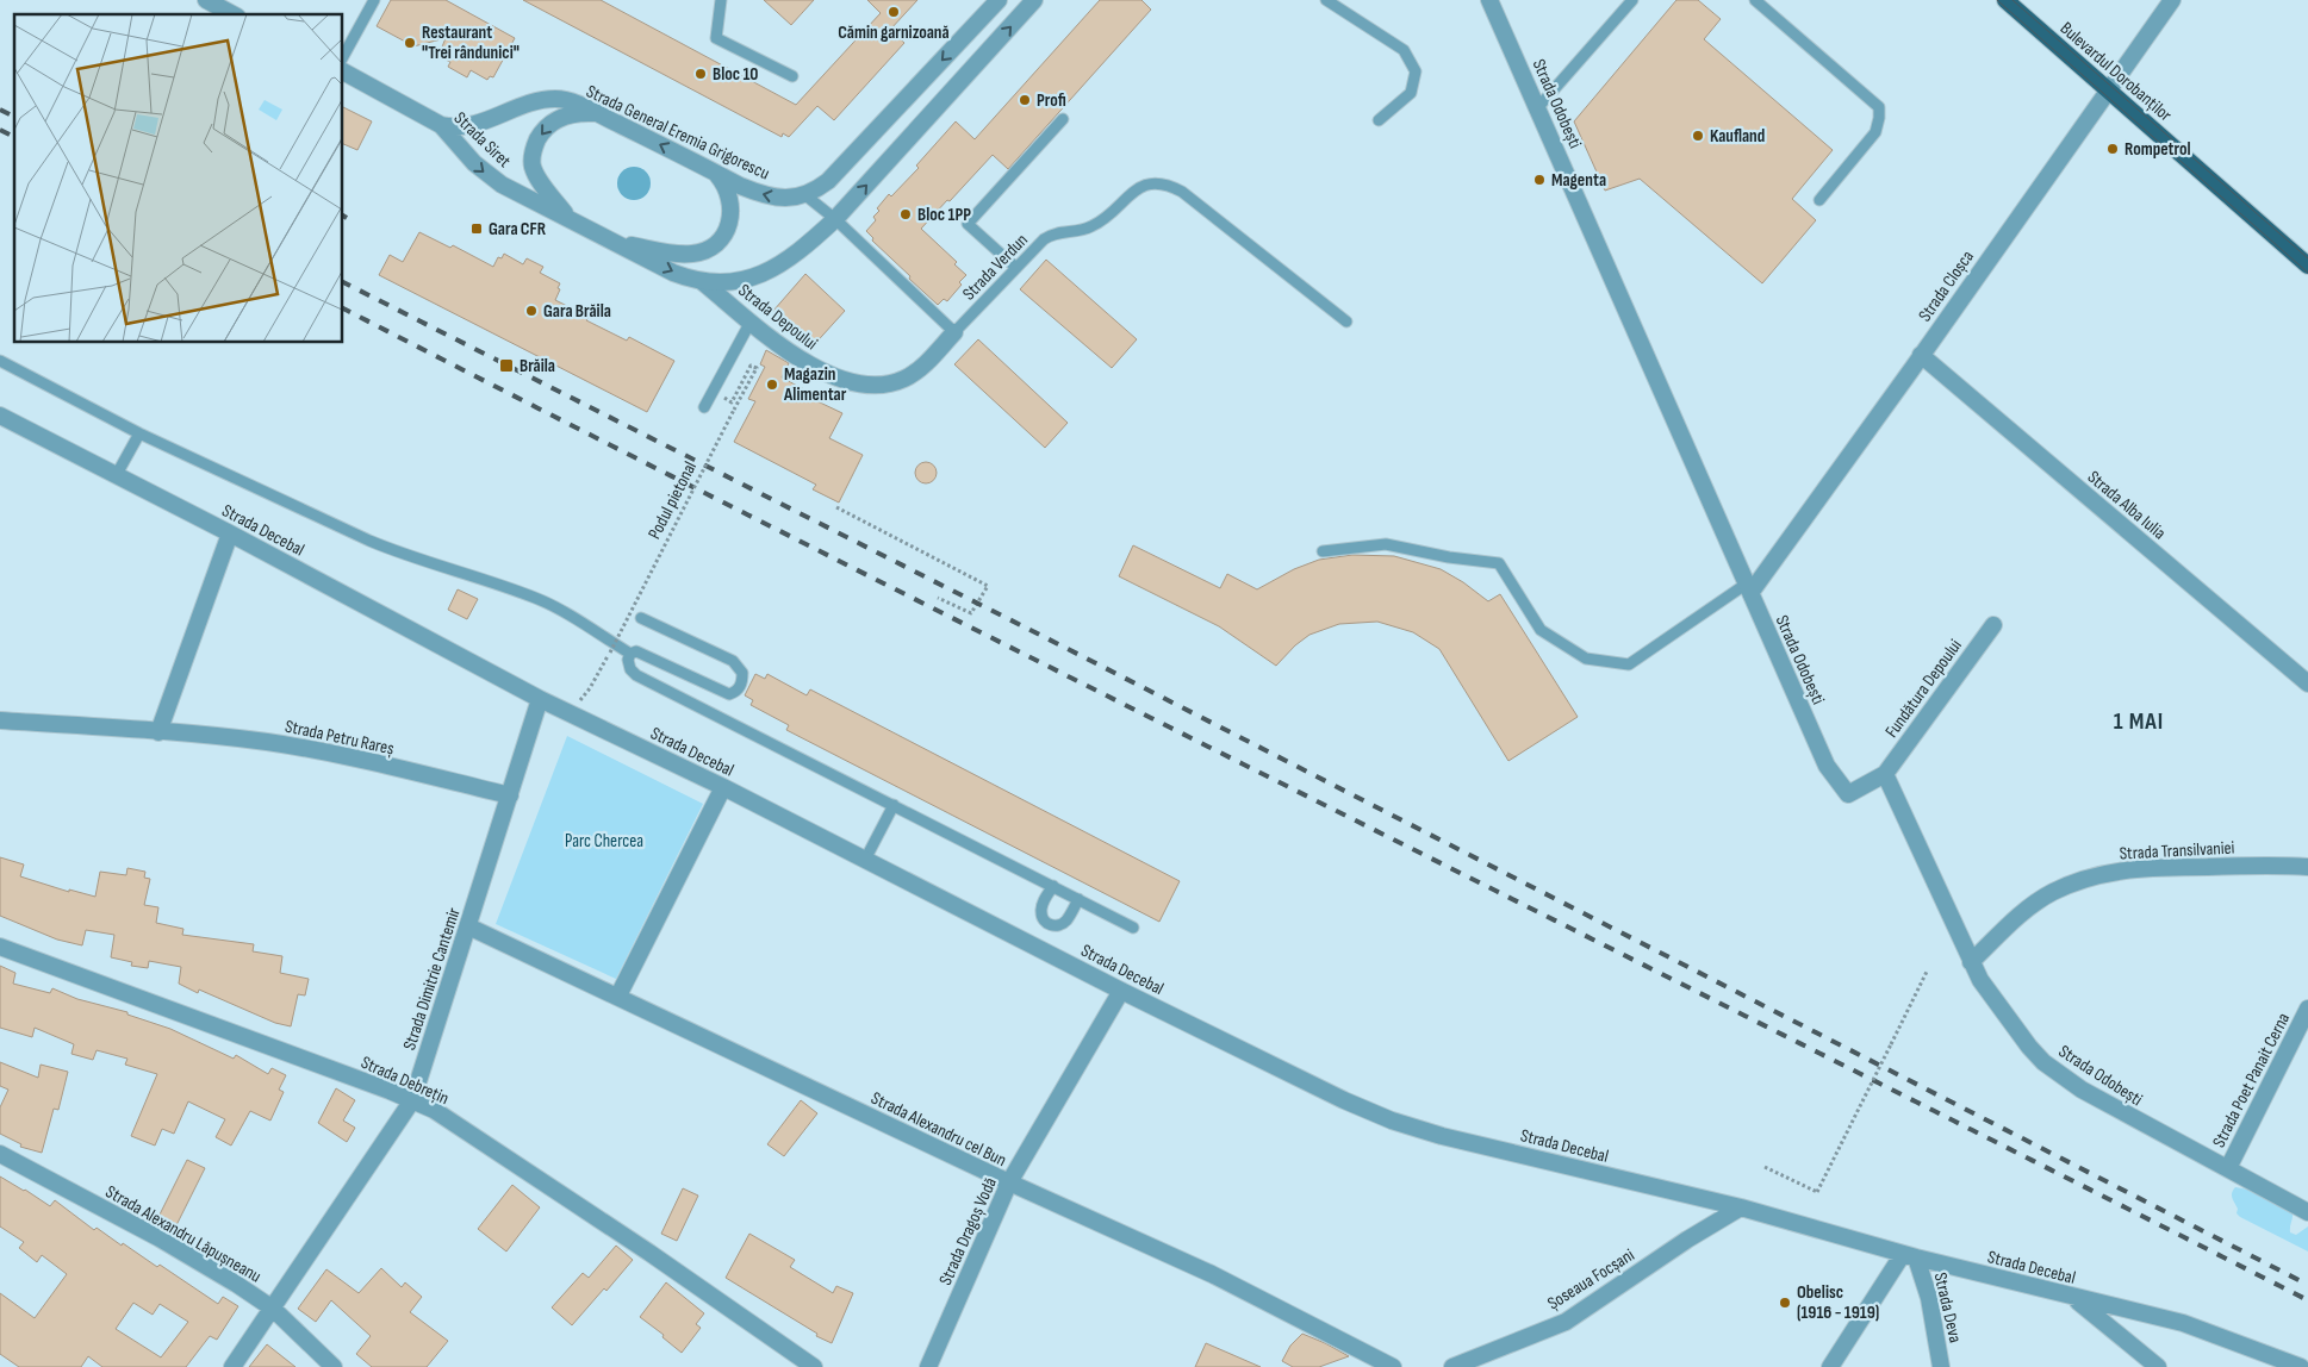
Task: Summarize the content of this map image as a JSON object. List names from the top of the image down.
{
  "streets": {
    "main road": ["Bulevardul Dorobanților"],
    "street": [
      "Strada Odobești",
      "Strada General Eremia Grigorescu",
      "Strada Siret",
      "Strada Cloșca",
      "Strada Depoului",
      "Strada Alba Iulia",
      "Strada Decebal",
      "Fundătura Depoului",
      "Strada Petru Rareș",
      "Strada Transilvaniei",
      "Strada Dimitrie Cantemir",
      "Strada Debrețin",
      "Strada Poet Panait Cerna",
      "Strada Alexandru cel Bun",
      "Strada Dragoș Vodă",
      "Strada Alexandru Lăpușneanu",
      "Șoseaua Focșani",
      "Strada Deva"
    ],
    "lane": ["Strada Verdun"],
    "path": ["Podul pietonal"]
  },
  "crossings": [
    ["Bulevardul Dorobanților", "Strada Cloșca"],
    ["Strada Odobești", "Strada Cloșca"],
    ["Strada Odobești", "Fundătura Depoului"],
    ["Strada Odobești", "Strada Transilvaniei"],
    ["Strada Odobești", "Strada Poet Panait Cerna"],
    ["Strada General Eremia Grigorescu", "Strada Siret"],
    ["Strada Siret", "Strada Depoului"],
    ["Strada Verdun", "Strada Depoului"],
    ["Strada Cloșca", "Strada Alba Iulia"],
    ["Strada Decebal", "Strada Dimitrie Cantemir"],
    ["Strada Decebal", "Strada Dragoș Vodă"],
    ["Strada Decebal", "Șoseaua Focșani"],
    ["Strada Decebal", "Strada Deva"],
    ["Strada Petru Rareș", "Strada Dimitrie Cantemir"],
    ["Strada Dimitrie Cantemir", "Strada Debrețin"],
    ["Strada Dimitrie Cantemir", "Strada Alexandru cel Bun"],
    ["Strada Dimitrie Cantemir", "Strada Alexandru Lăpușneanu"],
    ["Strada Alexandru cel Bun", "Strada Dragoș Vodă"]
  ],
  "one_way": ["Strada General Eremia Grigorescu"],
  "districts": ["1 MAI"],
  "parks": ["Parc Chercea"],
  "places": {
    "other": [
      "Cămin garnizoană",
      "Restaurant \"Trei rândunici\"",
      "Bloc 10",
      "Profi",
      "Kaufland",
      "Rompetrol",
      "Magenta",
      "Bloc 1PP",
      "Gara Brăila",
      "Magazin Alimentar",
      "Obelisc (1916 - 1919)"
    ],
    "transit": ["Gara CFR", "Brăila"]
  }
}
